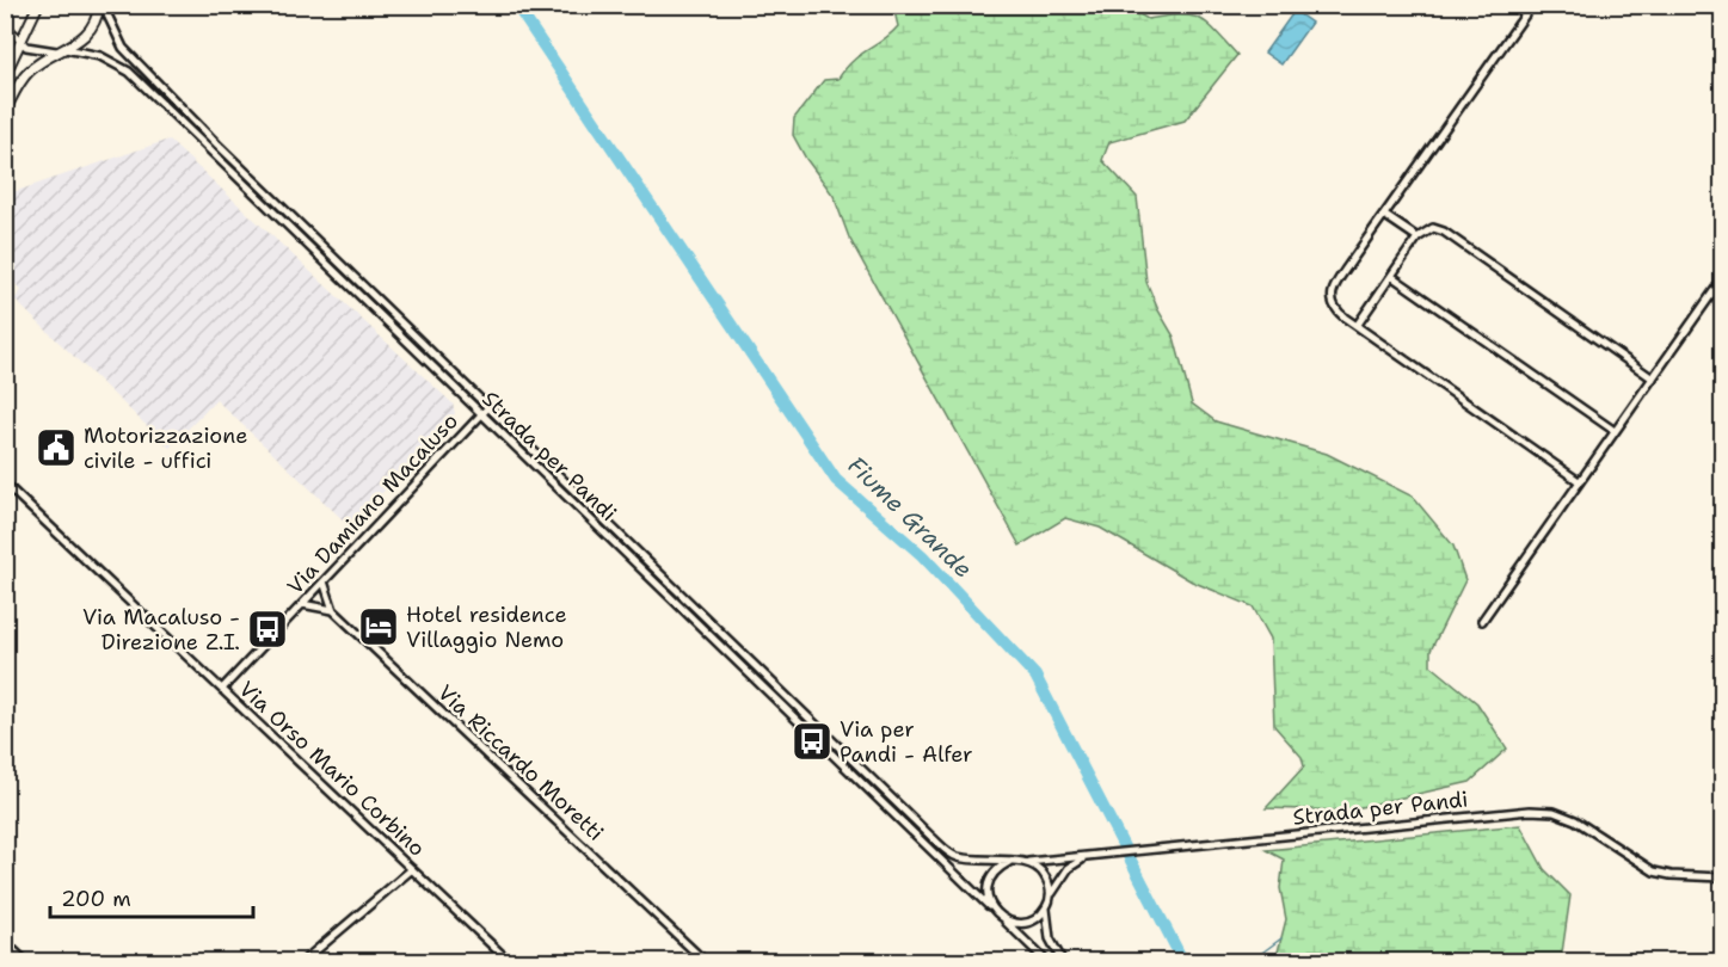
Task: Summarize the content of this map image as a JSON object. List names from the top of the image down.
{
  "streets": {
    "street": [
      "Strada per Pandi",
      "Via Damiano Macaluso",
      "Via Riccardo Moretti",
      "Via Orso Mario Corbino"
    ]
  },
  "crossings": [
    ["Strada per Pandi", "Via Damiano Macaluso"],
    ["Via Damiano Macaluso", "Via Riccardo Moretti"],
    ["Via Damiano Macaluso", "Via Orso Mario Corbino"]
  ],
  "water": ["Fiume Grande"],
  "places": {
    "public building": ["Motorizzazione civile - uffici"],
    "hotel": ["Hotel residence Villaggio Nemo"],
    "bus stop": ["Via Macaluso - Direzione Z.I.", "Via per Pandi - Alfer"]
  },
  "scale_bar": "200 m"
}
